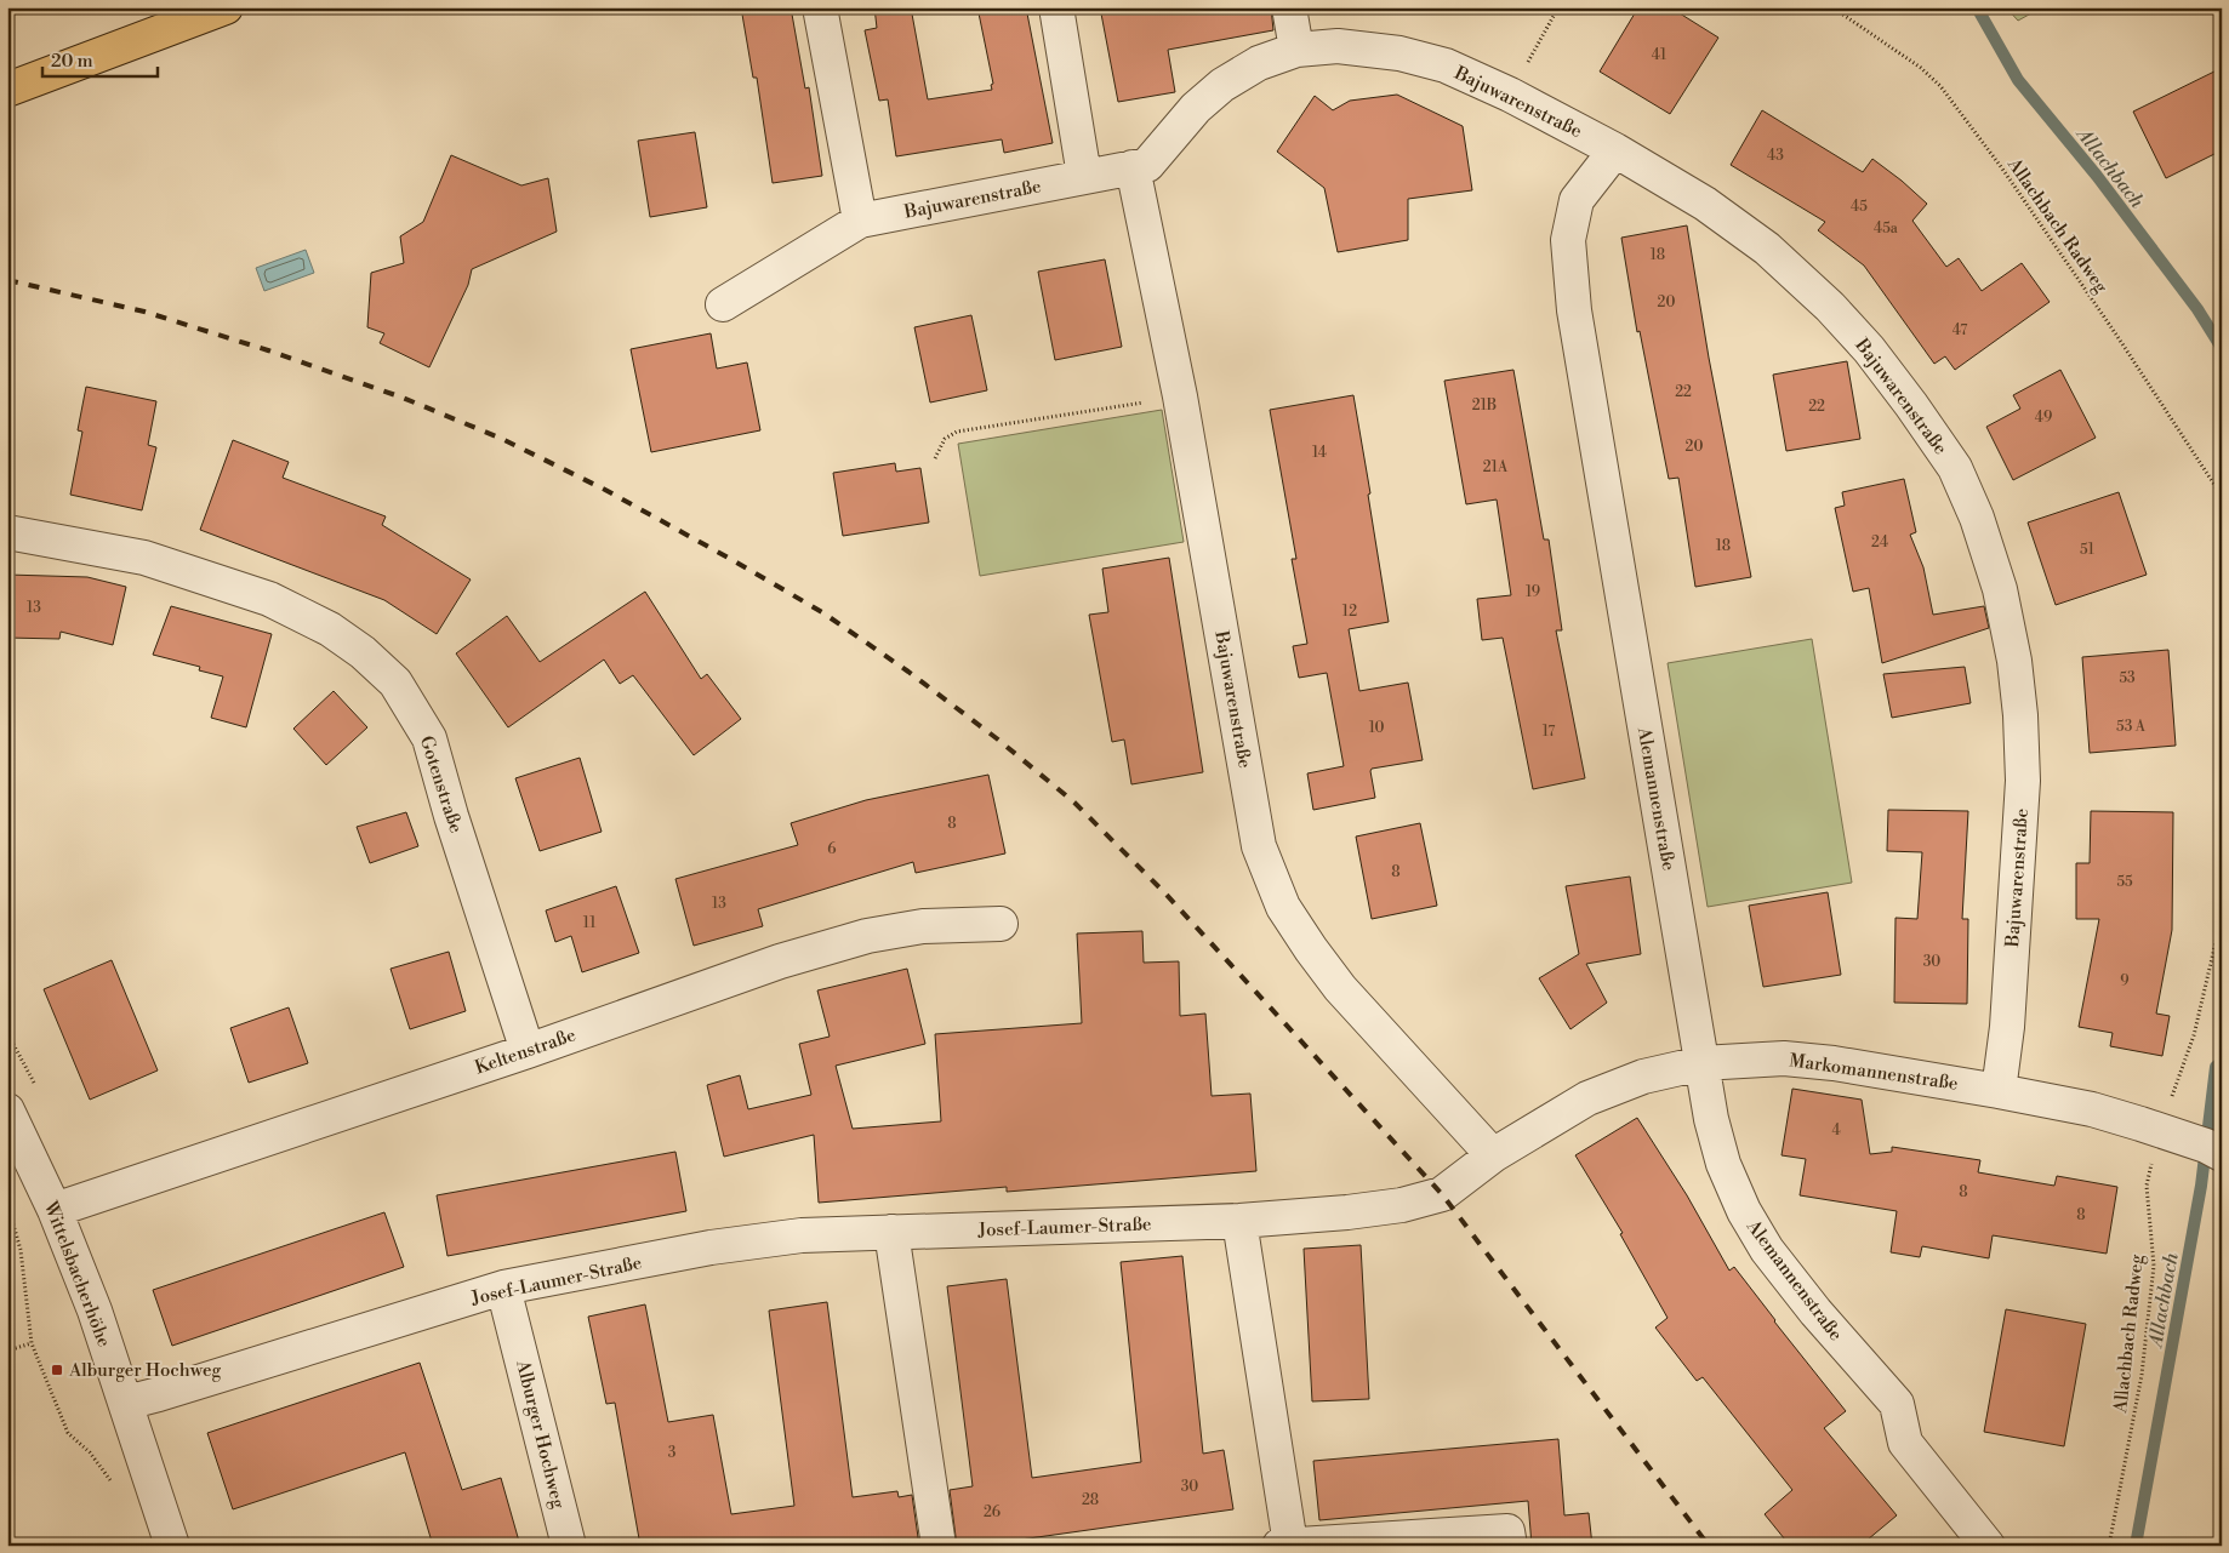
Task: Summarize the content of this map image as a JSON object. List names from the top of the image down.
{
  "streets": {
    "street": [
      "Bajuwarenstraße",
      "Gotenstraße",
      "Alemannenstraße",
      "Keltenstraße",
      "Markomannenstraße",
      "Josef-Laumer-Straße",
      "Wittelsbacherhöhe",
      "Alburger Hochweg"
    ],
    "path": ["Allachbach Radweg"]
  },
  "crossings": [
    ["Bajuwarenstraße", "Alemannenstraße"],
    ["Bajuwarenstraße", "Markomannenstraße"],
    ["Allachbach Radweg", "Markomannenstraße"],
    ["Gotenstraße", "Keltenstraße"],
    ["Alemannenstraße", "Markomannenstraße"],
    ["Keltenstraße", "Wittelsbacherhöhe"],
    ["Markomannenstraße", "Josef-Laumer-Straße"],
    ["Josef-Laumer-Straße", "Wittelsbacherhöhe"],
    ["Josef-Laumer-Straße", "Alburger Hochweg"]
  ],
  "water": ["Allachbach"],
  "places": {
    "transit": ["Alburger Hochweg"]
  },
  "house_numbers": [
    "41",
    "43",
    "45",
    "45a",
    "18",
    "20",
    "47",
    "22",
    "21B",
    "22",
    "49",
    "20",
    "14",
    "21A",
    "24",
    "18",
    "51",
    "19",
    "13",
    "12",
    "53",
    "53 A",
    "10",
    "17",
    "8",
    "6",
    "8",
    "55",
    "13",
    "11",
    "30",
    "9",
    "4",
    "8",
    "8",
    "3",
    "30",
    "28",
    "26"
  ],
  "scale_bar": "20 m"
}
